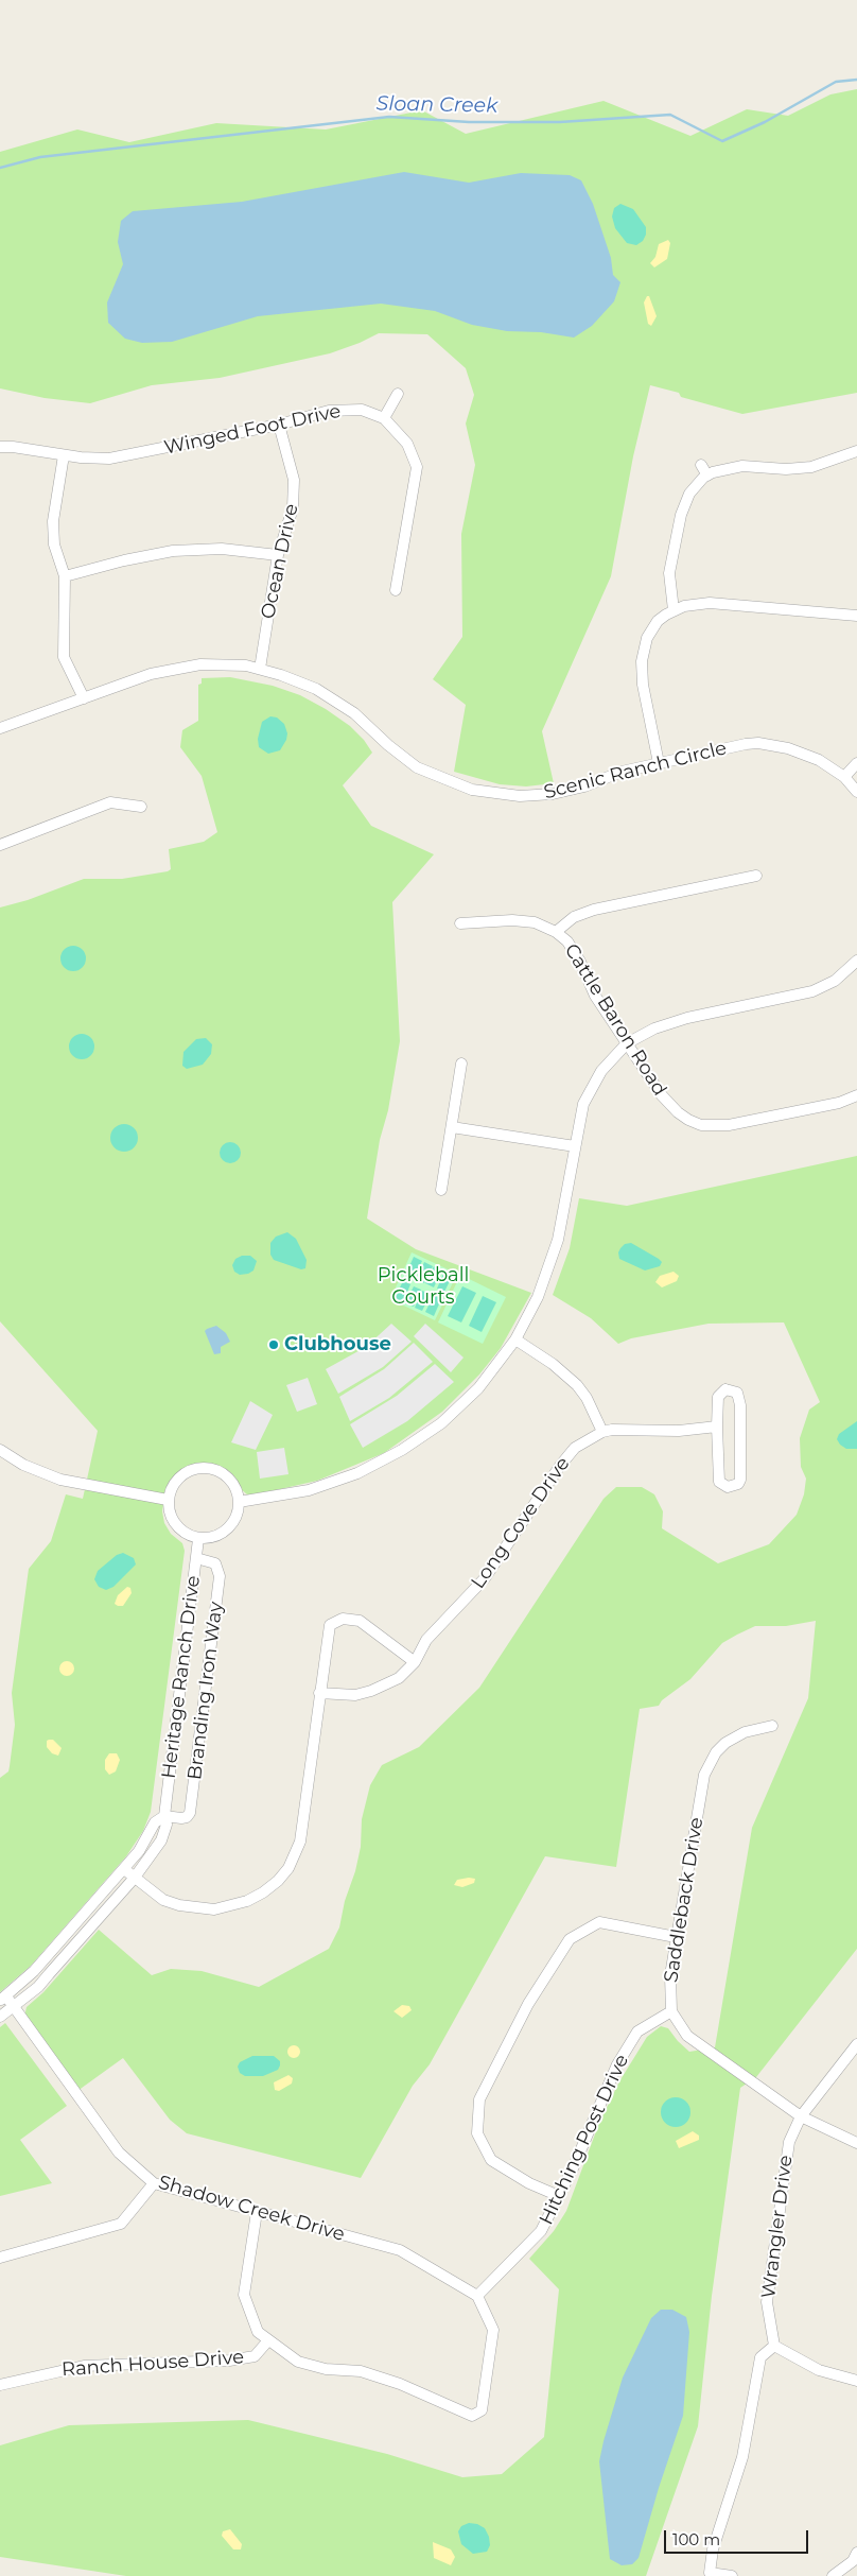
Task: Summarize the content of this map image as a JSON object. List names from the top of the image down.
{
  "streets": {
    "street": [
      "Winged Foot Drive",
      "Ocean Drive",
      "Scenic Ranch Circle",
      "Cattle Baron Road",
      "Long Cove Drive",
      "Heritage Ranch Drive",
      "Branding Iron Way",
      "Saddleback Drive",
      "Hitching Post Drive",
      "Shadow Creek Drive",
      "Wrangler Drive",
      "Ranch House Drive"
    ]
  },
  "crossings": [
    ["Winged Foot Drive", "Ocean Drive"],
    ["Ocean Drive", "Scenic Ranch Circle"],
    ["Heritage Ranch Drive", "Branding Iron Way"],
    ["Heritage Ranch Drive", "Shadow Creek Drive"],
    ["Saddleback Drive", "Hitching Post Drive"],
    ["Saddleback Drive", "Wrangler Drive"],
    ["Hitching Post Drive", "Shadow Creek Drive"]
  ],
  "water": ["Sloan Creek"],
  "parks": ["Pickleball Courts"],
  "places": ["Clubhouse"],
  "scale_bar": "100 m"
}
